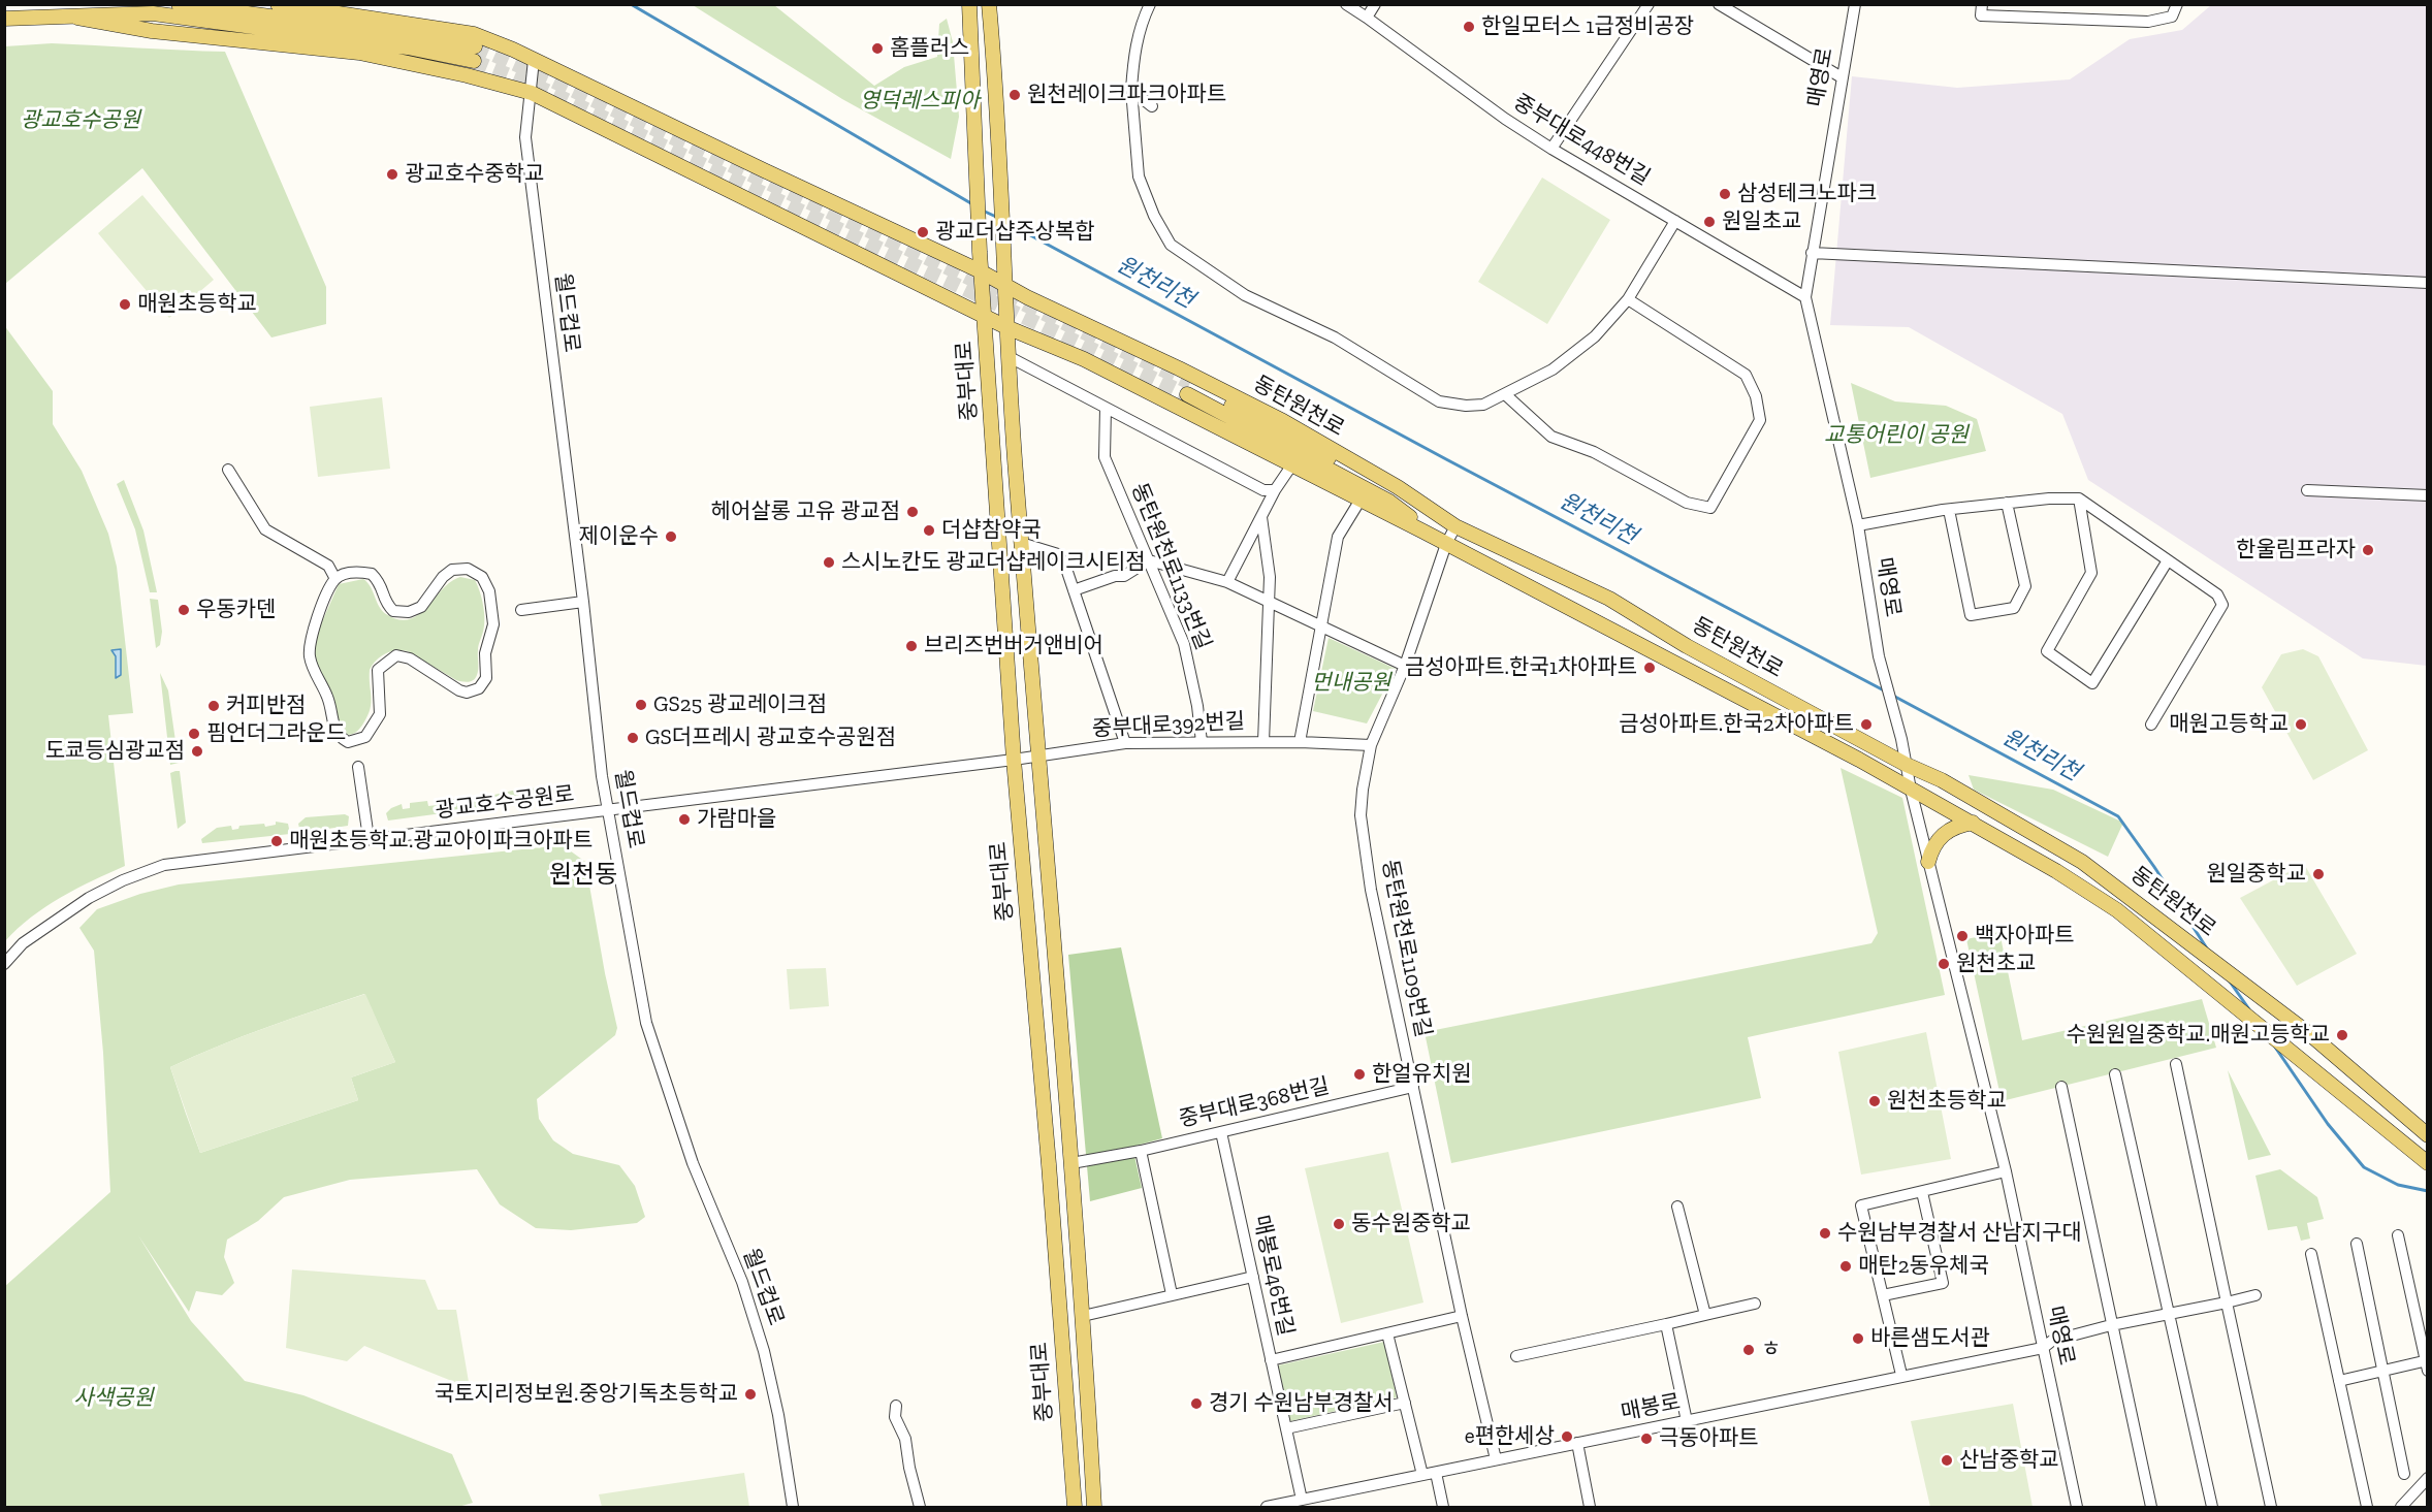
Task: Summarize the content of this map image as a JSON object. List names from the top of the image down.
{
  "streets": {
    "main road": ["중부대로", "동탄원천로"],
    "street": [
      "매영로",
      "중부대로448번길",
      "월드컵로",
      "동탄원천로1133번길",
      "중부대로392번길",
      "광교호수공원로",
      "동탄원천로1109번길",
      "중부대로368번길",
      "매봉로46번길",
      "매봉로"
    ]
  },
  "crossings": [
    ["매영로", "중부대로448번길"],
    ["매영로", "동탄원천로"],
    ["매영로", "매봉로"],
    ["월드컵로", "동탄원천로"],
    ["월드컵로", "광교호수공원로"],
    ["중부대로", "동탄원천로"],
    ["중부대로", "중부대로392번길"],
    ["중부대로", "광교호수공원로"],
    ["중부대로", "중부대로368번길"],
    ["동탄원천로", "동탄원천로1109번길"],
    ["동탄원천로1133번길", "중부대로392번길"],
    ["중부대로392번길", "광교호수공원로"],
    ["중부대로392번길", "동탄원천로1109번길"],
    ["동탄원천로1109번길", "중부대로368번길"],
    ["동탄원천로1109번길", "매봉로"],
    ["중부대로368번길", "매봉로46번길"],
    ["매봉로46번길", "매봉로"]
  ],
  "districts": ["원천동"],
  "water": ["원천리천"],
  "parks": [
    "영덕레스피아",
    "광교호수공원",
    "교통어린이 공원",
    "먼내공원",
    "사색공원"
  ],
  "places": [
    "한일모터스 1급정비공장",
    "홈플러스",
    "원천레이크파크아파트",
    "광교호수중학교",
    "삼성테크노파크",
    "원일초교",
    "광교더샵주상복합",
    "매원초등학교",
    "헤어살롱 고유 광교점",
    "더샵참약국",
    "제이운수",
    "한울림프라자",
    "스시노칸도 광교더샵레이크시티점",
    "우동카덴",
    "브리즈번버거앤비어",
    "금성아파트.한국1차아파트",
    "GS25 광교레이크점",
    "커피반점",
    "금성아파트.한국2차아파트",
    "매원고등학교",
    "핌언더그라운드",
    "GS더프레시 광교호수공원점",
    "도쿄등심광교점",
    "가람마을",
    "매원초등학교.광교아이파크아파트",
    "원일중학교",
    "백자아파트",
    "원천초교",
    "수원원일중학교.매원고등학교",
    "한얼유치원",
    "원천초등학교",
    "동수원중학교",
    "수원남부경찰서 산남지구대",
    "매탄2동우체국",
    "바른샘도서관",
    "ㅎ",
    "국토지리정보원.중앙기독초등학교",
    "경기 수원남부경찰서",
    "e편한세상",
    "극동아파트",
    "산남중학교"
  ]
}
